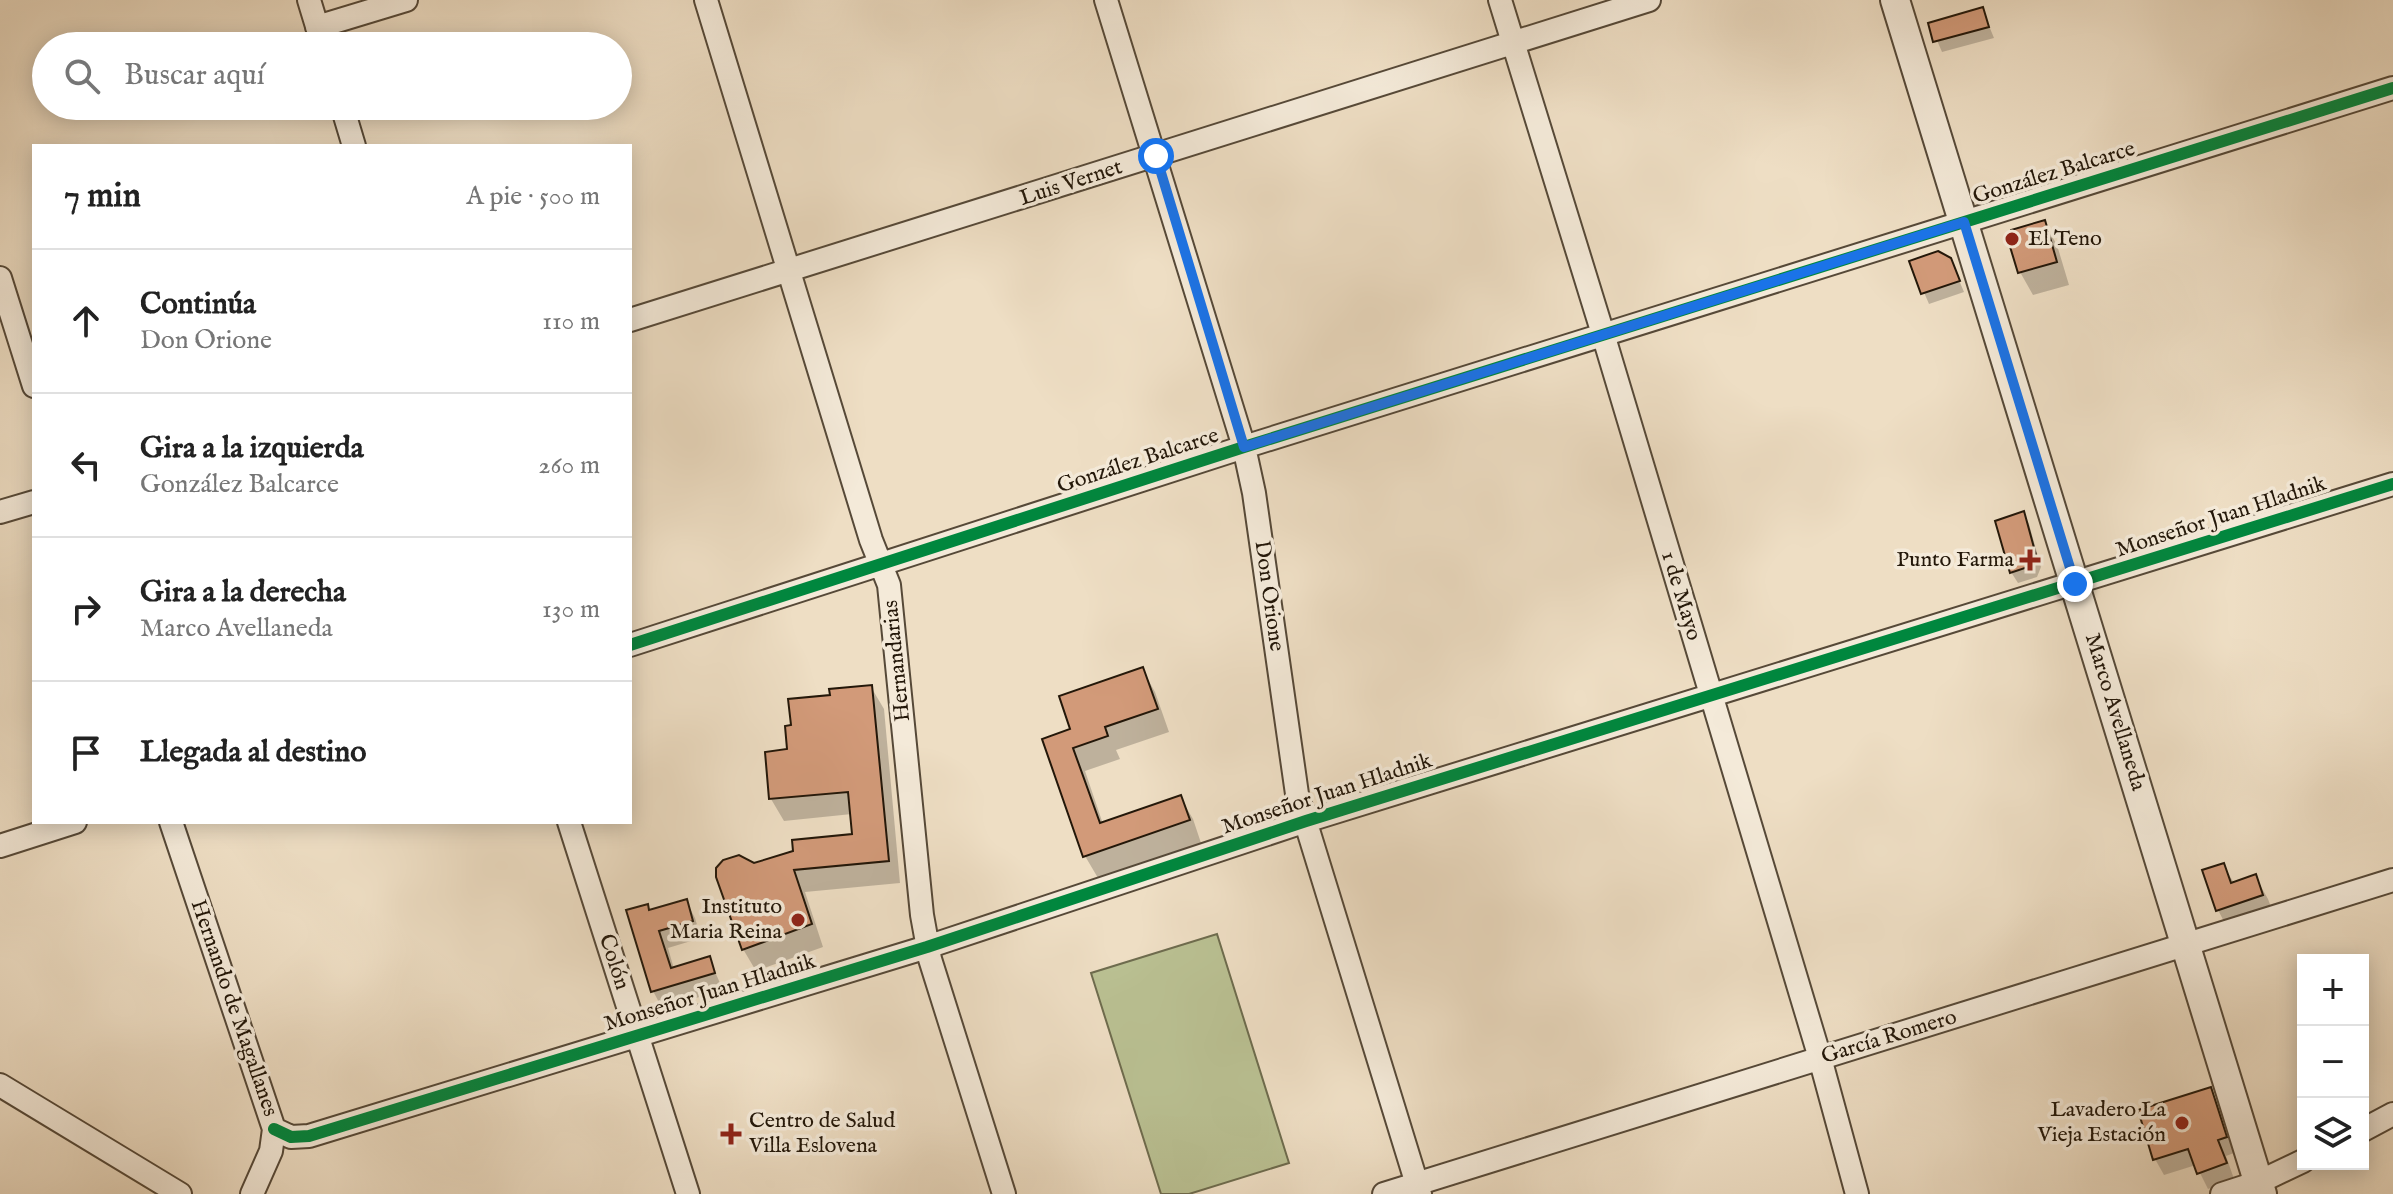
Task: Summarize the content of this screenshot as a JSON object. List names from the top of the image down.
{
  "streets": {
    "street": [
      "González Balcarce",
      "Luis Vernet",
      "Monseñor Juan Hladnik",
      "Don Orione",
      "1 de Mayo",
      "Hernandarias",
      "Marco Avellaneda",
      "Colón",
      "Hernando de Magallanes",
      "García Romero"
    ]
  },
  "crossings": [
    ["González Balcarce", "Don Orione"],
    ["González Balcarce", "1 de Mayo"],
    ["González Balcarce", "Hernandarias"],
    ["González Balcarce", "Marco Avellaneda"],
    ["Luis Vernet", "Don Orione"],
    ["Luis Vernet", "1 de Mayo"],
    ["Luis Vernet", "Hernandarias"],
    ["Monseñor Juan Hladnik", "Don Orione"],
    ["Monseñor Juan Hladnik", "1 de Mayo"],
    ["Monseñor Juan Hladnik", "Hernandarias"],
    ["Monseñor Juan Hladnik", "Marco Avellaneda"],
    ["Monseñor Juan Hladnik", "Colón"],
    ["Monseñor Juan Hladnik", "Hernando de Magallanes"],
    ["Don Orione", "García Romero"],
    ["1 de Mayo", "García Romero"],
    ["Marco Avellaneda", "García Romero"]
  ],
  "places": {
    "other": ["El Teno", "Instituto Maria Reina", "Lavadero La Vieja Estación"],
    "health": ["Punto Farma", "Centro de Salud Villa Eslovena"]
  },
  "page": {
    "search": "Buscar aquí",
    "heading": ["7 min", "A pie · 500 m"],
    "list": [
      ["Continúa", "Don Orione", "110 m"],
      ["Gira a la izquierda", "González Balcarce", "260 m"],
      ["Gira a la derecha", "Marco Avellaneda", "130 m"],
      "Llegada al destino"
    ],
    "map_buttons": ["+", "−"]
  }
}
